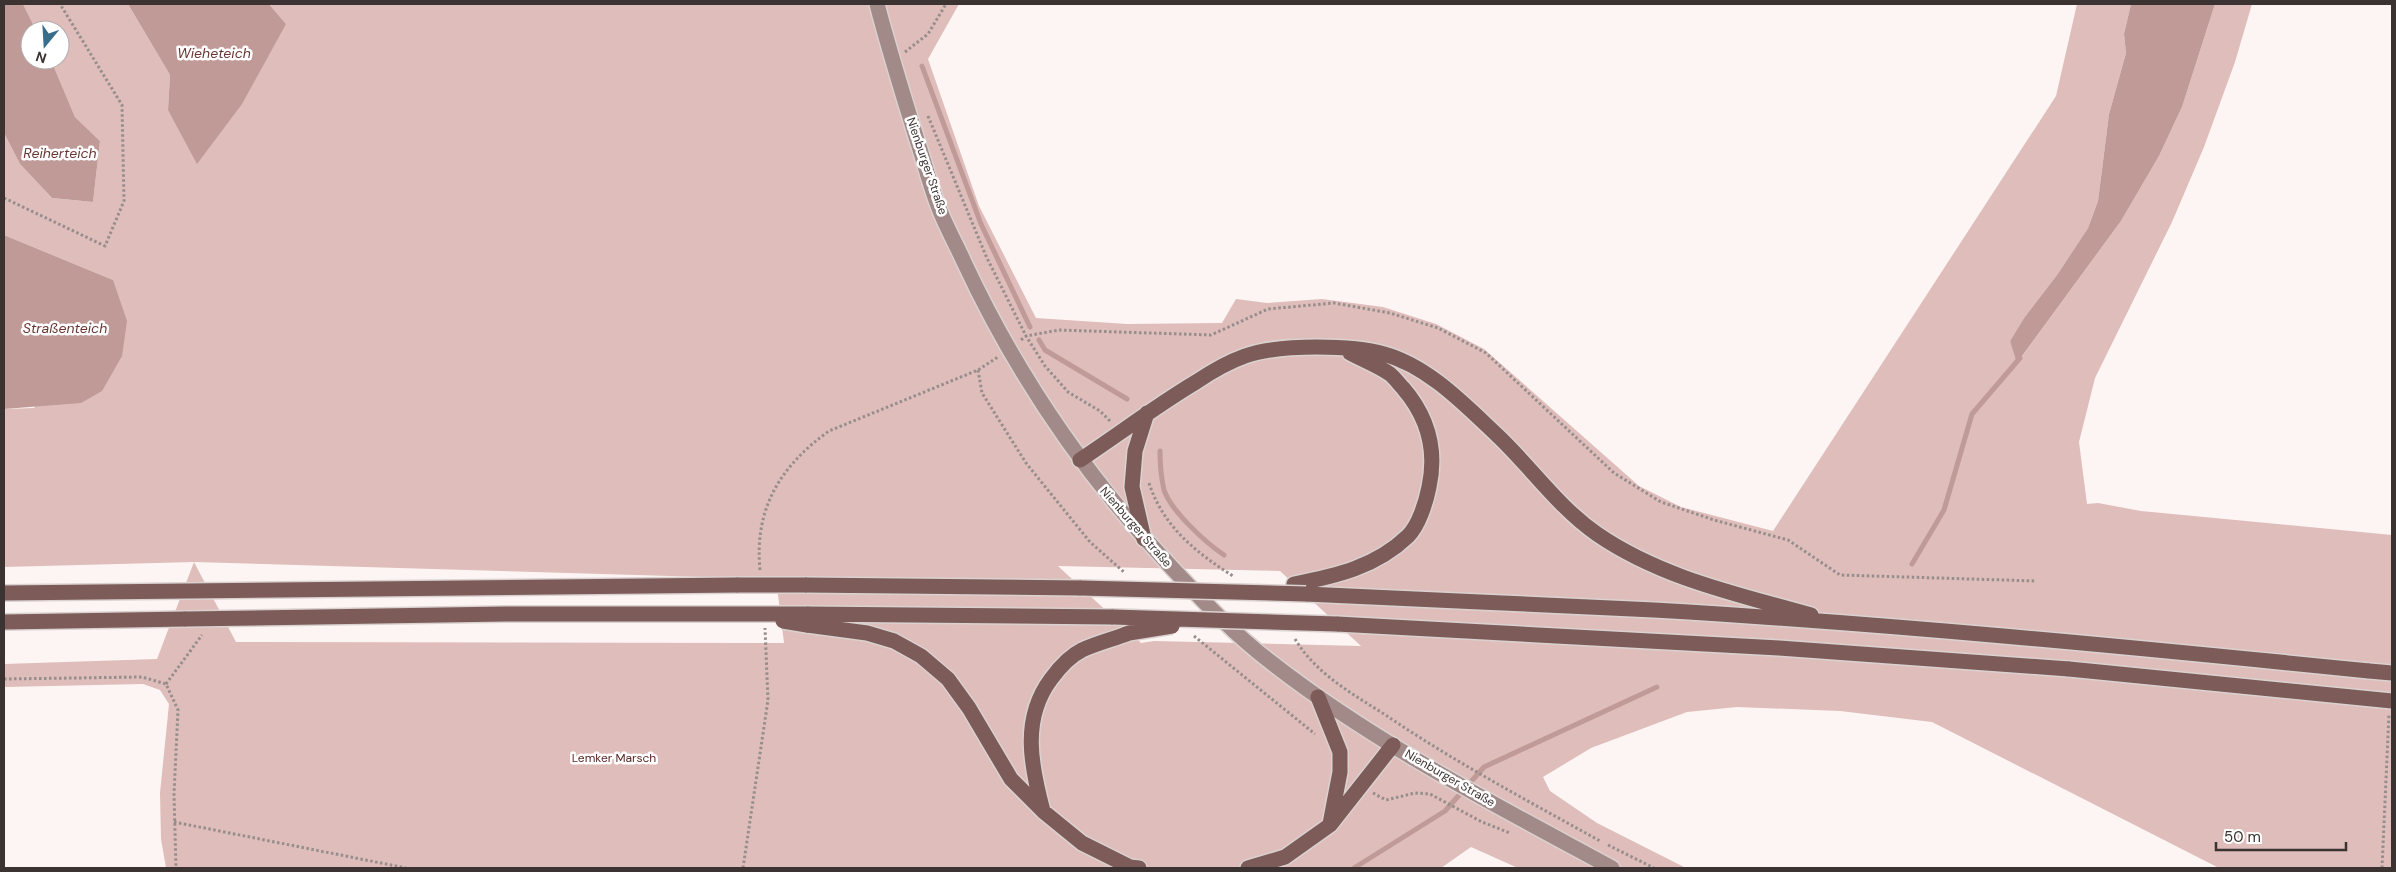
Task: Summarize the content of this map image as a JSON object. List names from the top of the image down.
{
  "streets": {
    "street": ["Nienburger Straße"]
  },
  "water": ["Wieheteich", "Reiherteich", "Straßenteich"],
  "parks": ["Lemker Marsch"],
  "scale_bar": "50 m",
  "north": "bottom"
}
